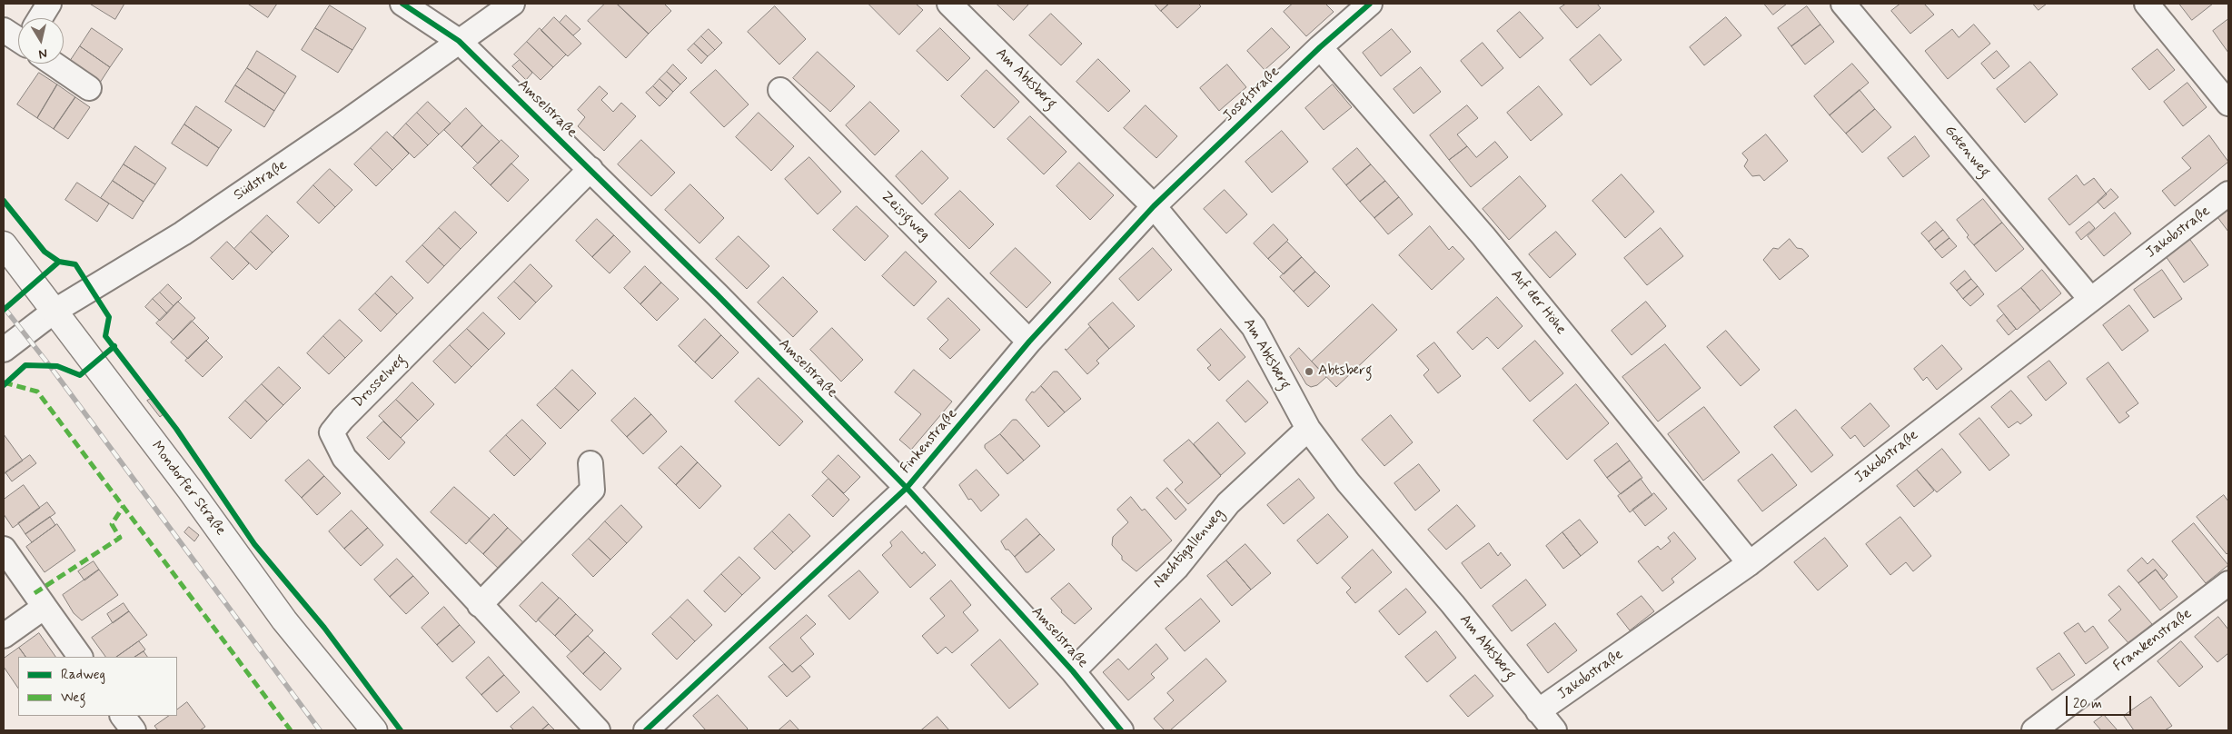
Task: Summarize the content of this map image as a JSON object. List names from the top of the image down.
{
  "streets": {
    "main road": ["Mondorfer Straße"],
    "street": [
      "Am Abtsberg",
      "Josefstraße",
      "Amselstraße",
      "Gotenweg",
      "Südstraße",
      "Zeisigweg",
      "Jakobstraße",
      "Auf der Höhe",
      "Drosselweg",
      "Finkenstraße",
      "Nachtigallenweg",
      "Frankenstraße"
    ]
  },
  "crossings": [
    ["Am Abtsberg", "Josefstraße"],
    ["Am Abtsberg", "Jakobstraße"],
    ["Am Abtsberg", "Finkenstraße"],
    ["Am Abtsberg", "Nachtigallenweg"],
    ["Josefstraße", "Auf der Höhe"],
    ["Josefstraße", "Finkenstraße"],
    ["Amselstraße", "Südstraße"],
    ["Amselstraße", "Drosselweg"],
    ["Amselstraße", "Finkenstraße"],
    ["Amselstraße", "Nachtigallenweg"],
    ["Gotenweg", "Jakobstraße"],
    ["Südstraße", "Mondorfer Straße"],
    ["Zeisigweg", "Finkenstraße"],
    ["Jakobstraße", "Auf der Höhe"]
  ],
  "places": ["Abtsberg"],
  "legend": ["Radweg", "Weg"],
  "scale_bar": "20 m",
  "north": "bottom"
}
